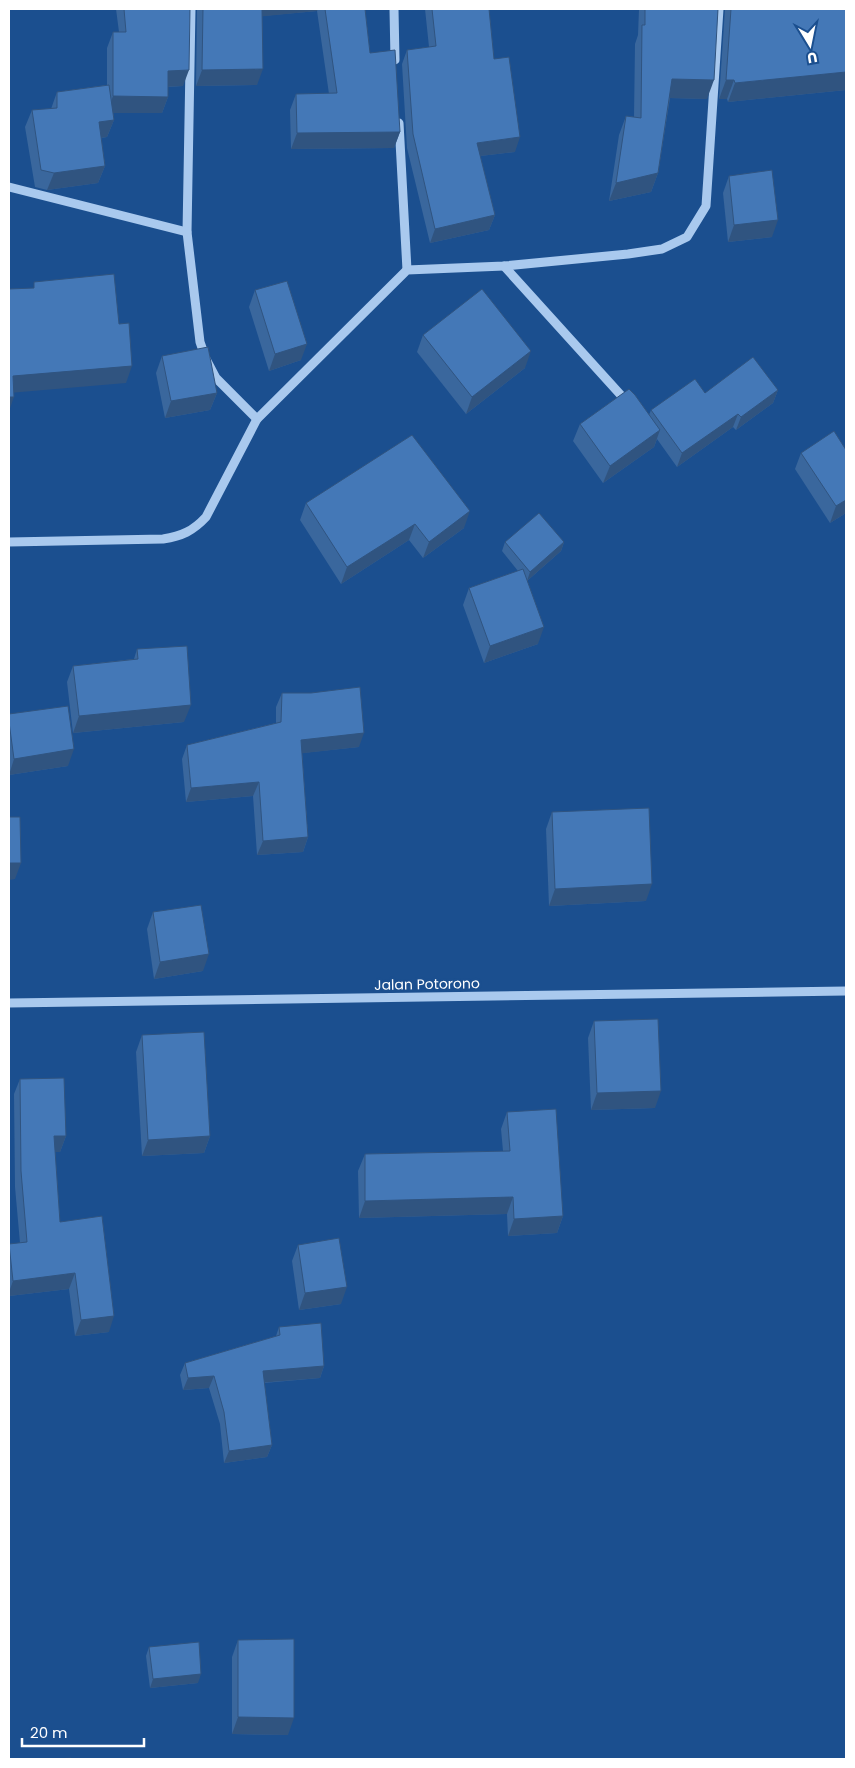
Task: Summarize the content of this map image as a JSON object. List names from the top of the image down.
{
  "streets": {
    "street": ["Jalan Potorono"]
  },
  "scale_bar": "20 m",
  "north": "bottom"
}
